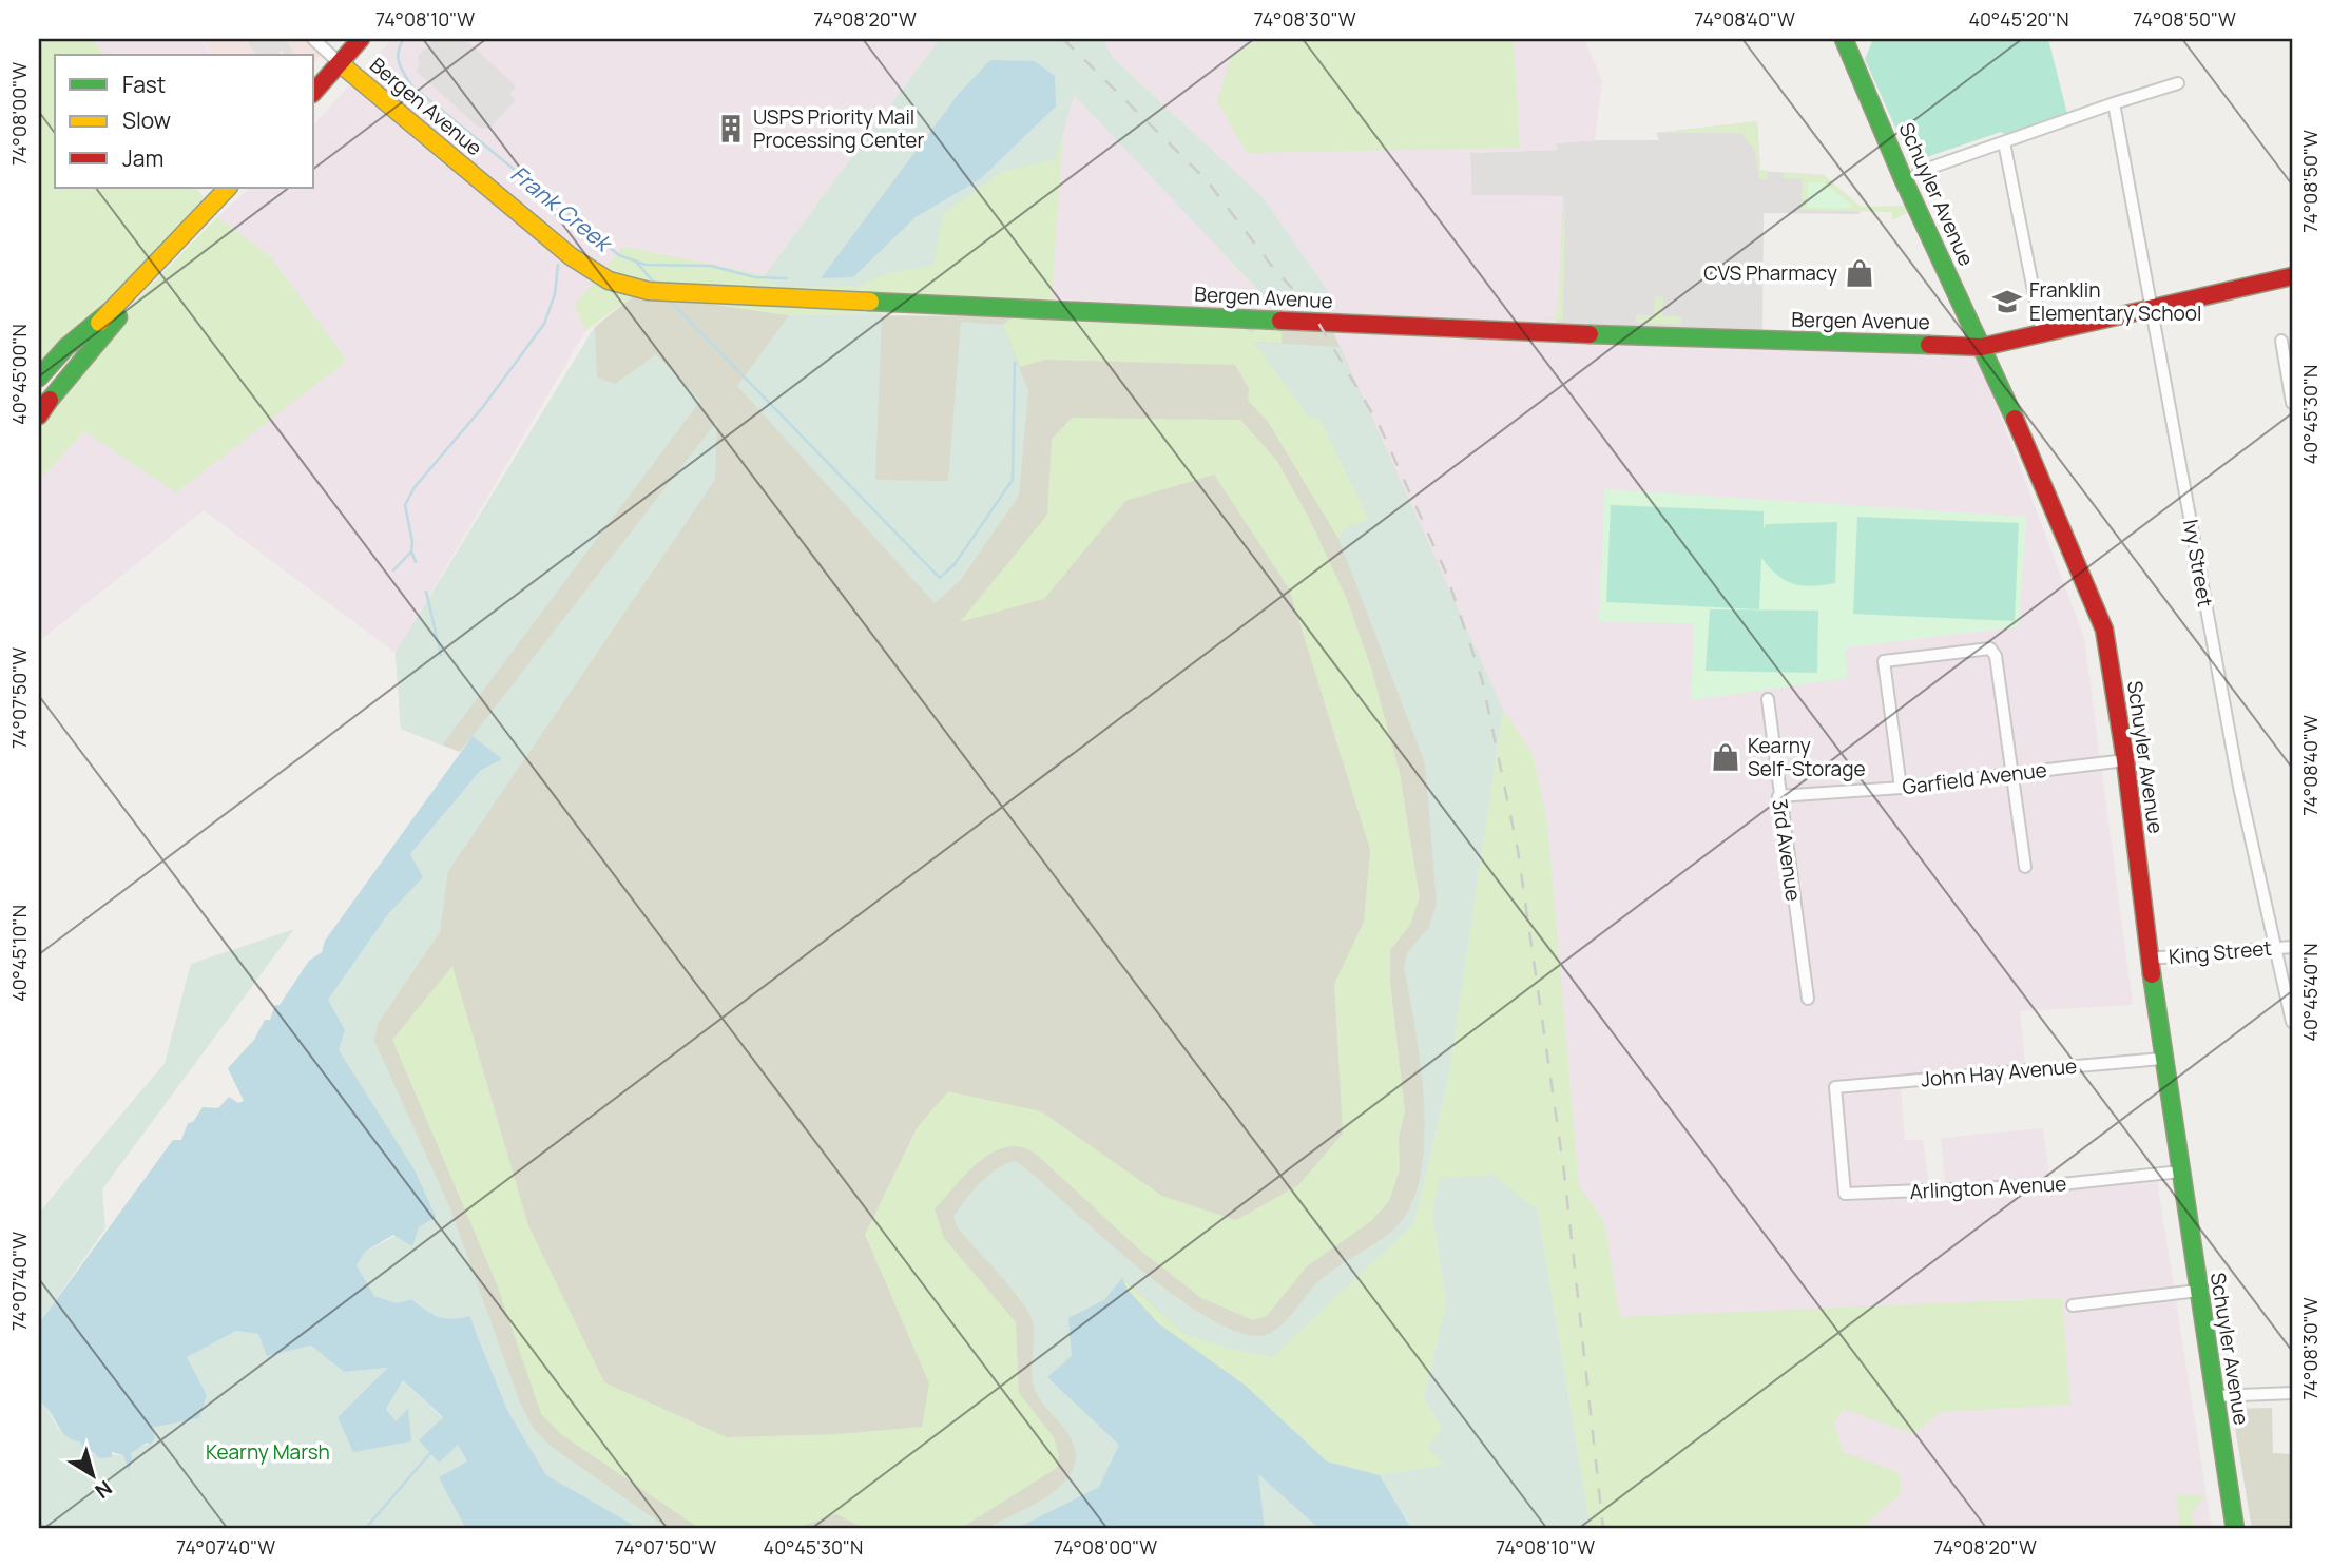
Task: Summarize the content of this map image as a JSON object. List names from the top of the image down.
{
  "streets": {
    "main road": ["Bergen Avenue", "Schuyler Avenue"],
    "street": [
      "Ivy Street",
      "Garfield Avenue",
      "3rd Avenue",
      "King Street",
      "John Hay Avenue",
      "Arlington Avenue"
    ]
  },
  "crossings": [
    ["Bergen Avenue", "Schuyler Avenue"],
    ["Bergen Avenue", "Ivy Street"],
    ["Schuyler Avenue", "Garfield Avenue"],
    ["Schuyler Avenue", "King Street"],
    ["Schuyler Avenue", "John Hay Avenue"],
    ["Schuyler Avenue", "Arlington Avenue"],
    ["Ivy Street", "King Street"],
    ["Garfield Avenue", "3rd Avenue"],
    ["John Hay Avenue", "Arlington Avenue"]
  ],
  "water": ["Frank Creek"],
  "parks": ["Kearny Marsh"],
  "places": {
    "building": ["USPS Priority Mail Processing Center"],
    "shop": ["CVS Pharmacy", "Kearny Self-Storage"],
    "school or university": ["Franklin Elementary School"]
  },
  "legend": ["Fast", "Slow", "Jam"],
  "north": "bottom right",
  "coordinates": [
    "74°08'10\"W",
    "74°08'20\"W",
    "74°08'30\"W",
    "74°08'40\"W",
    "40°45'20\"N",
    "74°08'50\"W",
    "74°08'00\"W",
    "40°45'00\"N",
    "40°45'30\"N",
    "74°07'50\"W",
    "40°45'10\"N",
    "40°45'40\"N",
    "74°07'40\"W"
  ]
}
